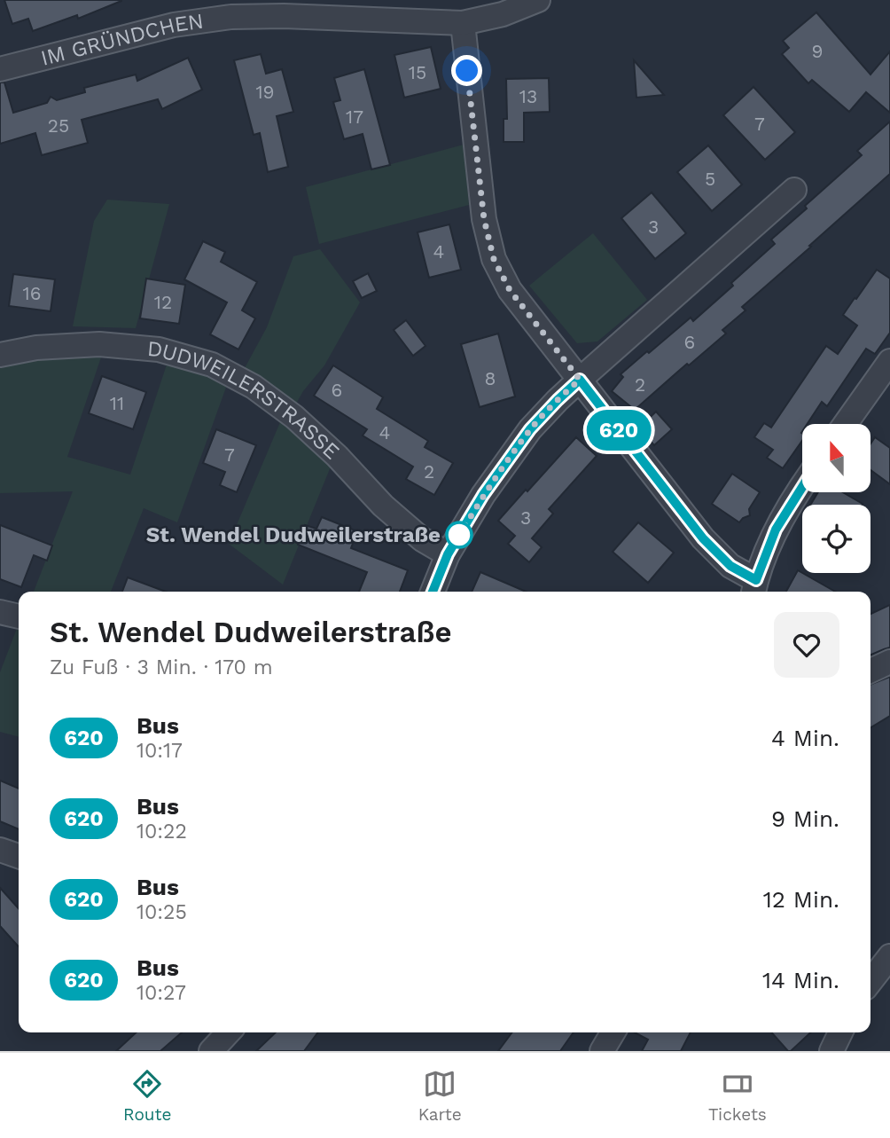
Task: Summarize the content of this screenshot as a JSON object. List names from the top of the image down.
{
  "streets": {
    "street": ["IM GRÜNDCHEN", "DUDWEILERSTRASSE"]
  },
  "places": ["St. Wendel Dudweilerstraße"],
  "lines": ["bus line 620"],
  "house_numbers": [
    "9",
    "15",
    "19",
    "13",
    "17",
    "7",
    "25",
    "5",
    "3",
    "4",
    "16",
    "12",
    "6",
    "8",
    "2",
    "6",
    "11",
    "4",
    "7",
    "2",
    "3"
  ],
  "north": "top",
  "page": {
    "on_map": "620",
    "heading": ["St. Wendel Dudweilerstraße", "Zu Fuß · 3 Min. · 170 m"],
    "list": [
      {
        "mark": "620",
        "name": "Bus",
        "note": "10:17",
        "value": "4 Min."
      },
      {
        "mark": "620",
        "name": "Bus",
        "note": "10:22",
        "value": "9 Min."
      },
      {
        "mark": "620",
        "name": "Bus",
        "note": "10:25",
        "value": "12 Min."
      },
      {
        "mark": "620",
        "name": "Bus",
        "note": "10:27",
        "value": "14 Min."
      }
    ],
    "tabs": ["Route", "Karte", "Tickets"]
  }
}
